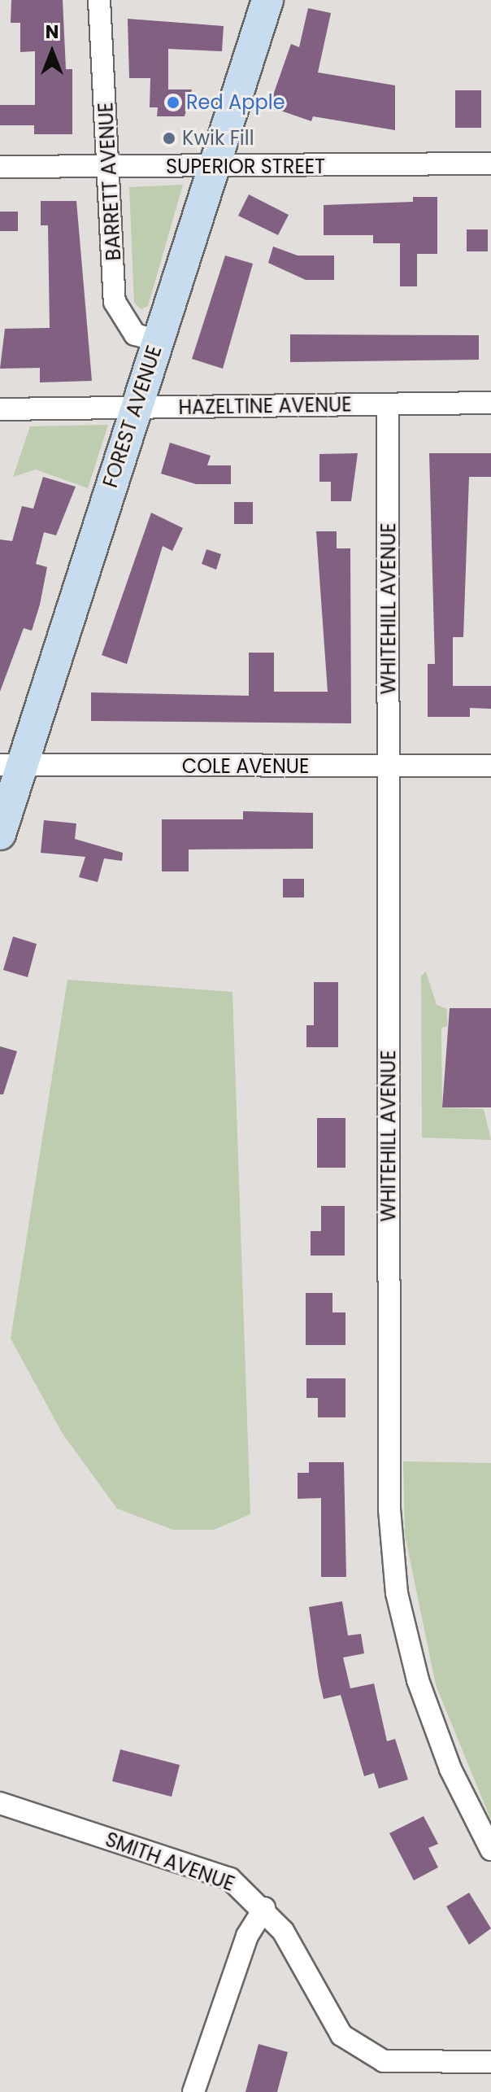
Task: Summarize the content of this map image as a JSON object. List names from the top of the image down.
{
  "streets": {
    "main road": ["FOREST AVENUE"],
    "street": [
      "SUPERIOR STREET",
      "BARRETT AVENUE",
      "HAZELTINE AVENUE",
      "WHITEHILL AVENUE",
      "COLE AVENUE",
      "SMITH AVENUE"
    ]
  },
  "crossings": [
    ["SUPERIOR STREET", "BARRETT AVENUE"],
    ["SUPERIOR STREET", "FOREST AVENUE"],
    ["BARRETT AVENUE", "FOREST AVENUE"],
    ["HAZELTINE AVENUE", "FOREST AVENUE"],
    ["HAZELTINE AVENUE", "WHITEHILL AVENUE"],
    ["FOREST AVENUE", "COLE AVENUE"],
    ["WHITEHILL AVENUE", "COLE AVENUE"]
  ],
  "places": ["Red Apple", "Kwik Fill"],
  "north": "top"
}
